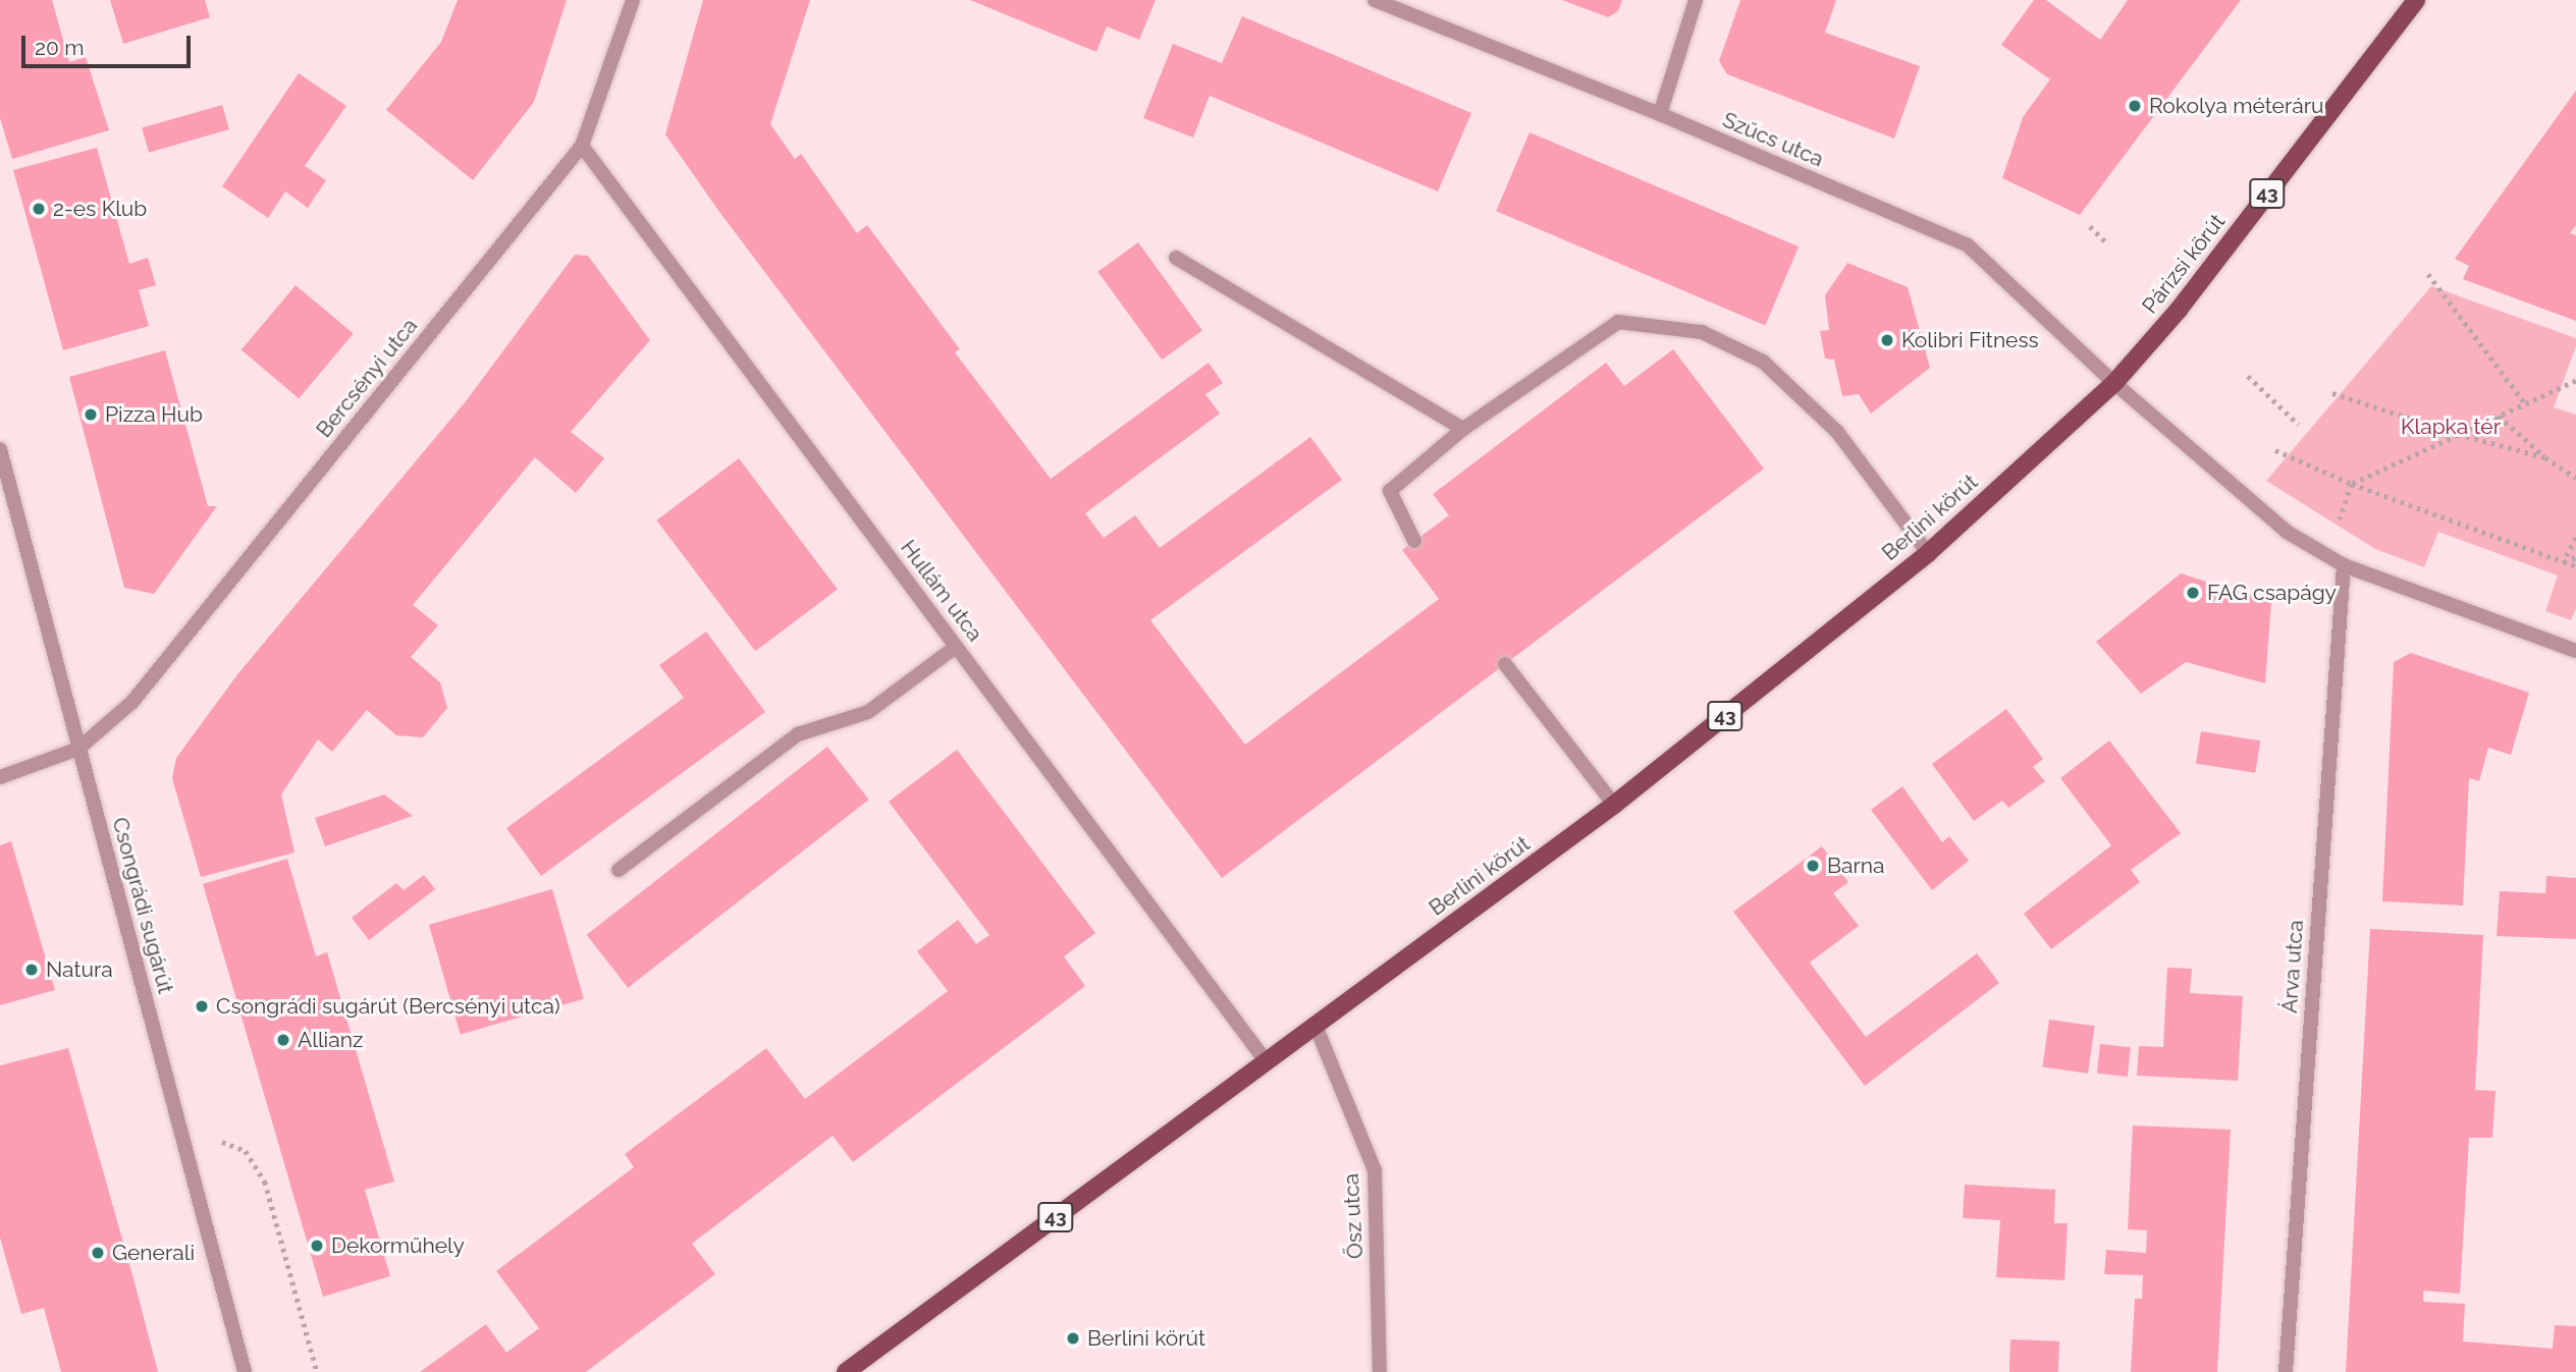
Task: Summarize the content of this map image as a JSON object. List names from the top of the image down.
{
  "streets": {
    "main road": ["43", "Párizsi körút", "Berlini körút"],
    "street": [
      "Szűcs utca",
      "Bercsényi utca",
      "Hullám utca",
      "Csongrádi sugárút",
      "Árva utca",
      "Ősz utca"
    ]
  },
  "crossings": [
    ["Szűcs utca", "Párizsi körút"],
    ["Szűcs utca", "Berlini körút"],
    ["Párizsi körút", "Berlini körút"],
    ["Bercsényi utca", "Hullám utca"],
    ["Bercsényi utca", "Csongrádi sugárút"],
    ["Berlini körút", "Hullám utca"],
    ["Berlini körút", "Ősz utca"]
  ],
  "parks": ["Klapka tér"],
  "places": [
    "Rokolya méteráru",
    "2-es Klub",
    "Kolibri Fitness",
    "Pizza Hub",
    "FAG csapágy",
    "Barna",
    "Natura",
    "Csongrádi sugárút (Bercsényi utca)",
    "Allianz",
    "Dekorműhely",
    "Generali",
    "Berlini körút"
  ],
  "scale_bar": "20 m"
}
